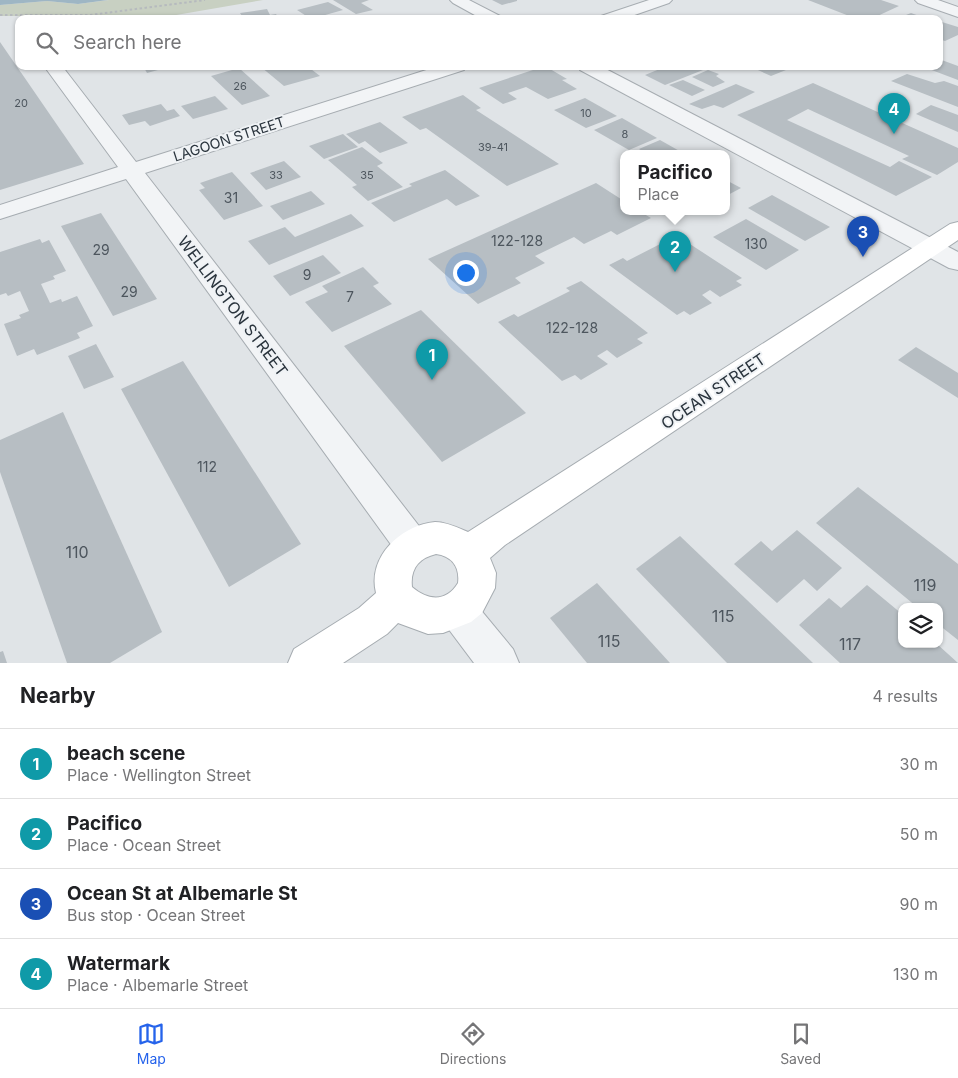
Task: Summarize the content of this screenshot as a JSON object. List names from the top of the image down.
{
  "streets": {
    "street": ["LAGOON STREET", "WELLINGTON STREET", "OCEAN STREET"]
  },
  "crossings": [
    ["LAGOON STREET", "WELLINGTON STREET"],
    ["WELLINGTON STREET", "OCEAN STREET"]
  ],
  "house_numbers": [
    "26",
    "20",
    "10",
    "8",
    "39-41",
    "33",
    "35",
    "31",
    "122-128",
    "130",
    "29",
    "9",
    "29",
    "7",
    "122-128",
    "112",
    "110",
    "119",
    "115",
    "115",
    "117"
  ],
  "page": {
    "search": "Search here",
    "pins": [
      "4",
      "3",
      "2",
      "1"
    ],
    "popup": ["Pacifico", "Place"],
    "heading": ["Nearby", "4 results"],
    "list": [
      {
        "mark": "1",
        "name": "beach scene",
        "note": "Place · Wellington Street",
        "value": "30 m"
      },
      {
        "mark": "2",
        "name": "Pacifico",
        "note": "Place · Ocean Street",
        "value": "50 m"
      },
      {
        "mark": "3",
        "name": "Ocean St at Albemarle St",
        "note": "Bus stop · Ocean Street",
        "value": "90 m"
      },
      {
        "mark": "4",
        "name": "Watermark",
        "note": "Place · Albemarle Street",
        "value": "130 m"
      }
    ],
    "nav": ["Map", "Directions", "Saved"]
  }
}
